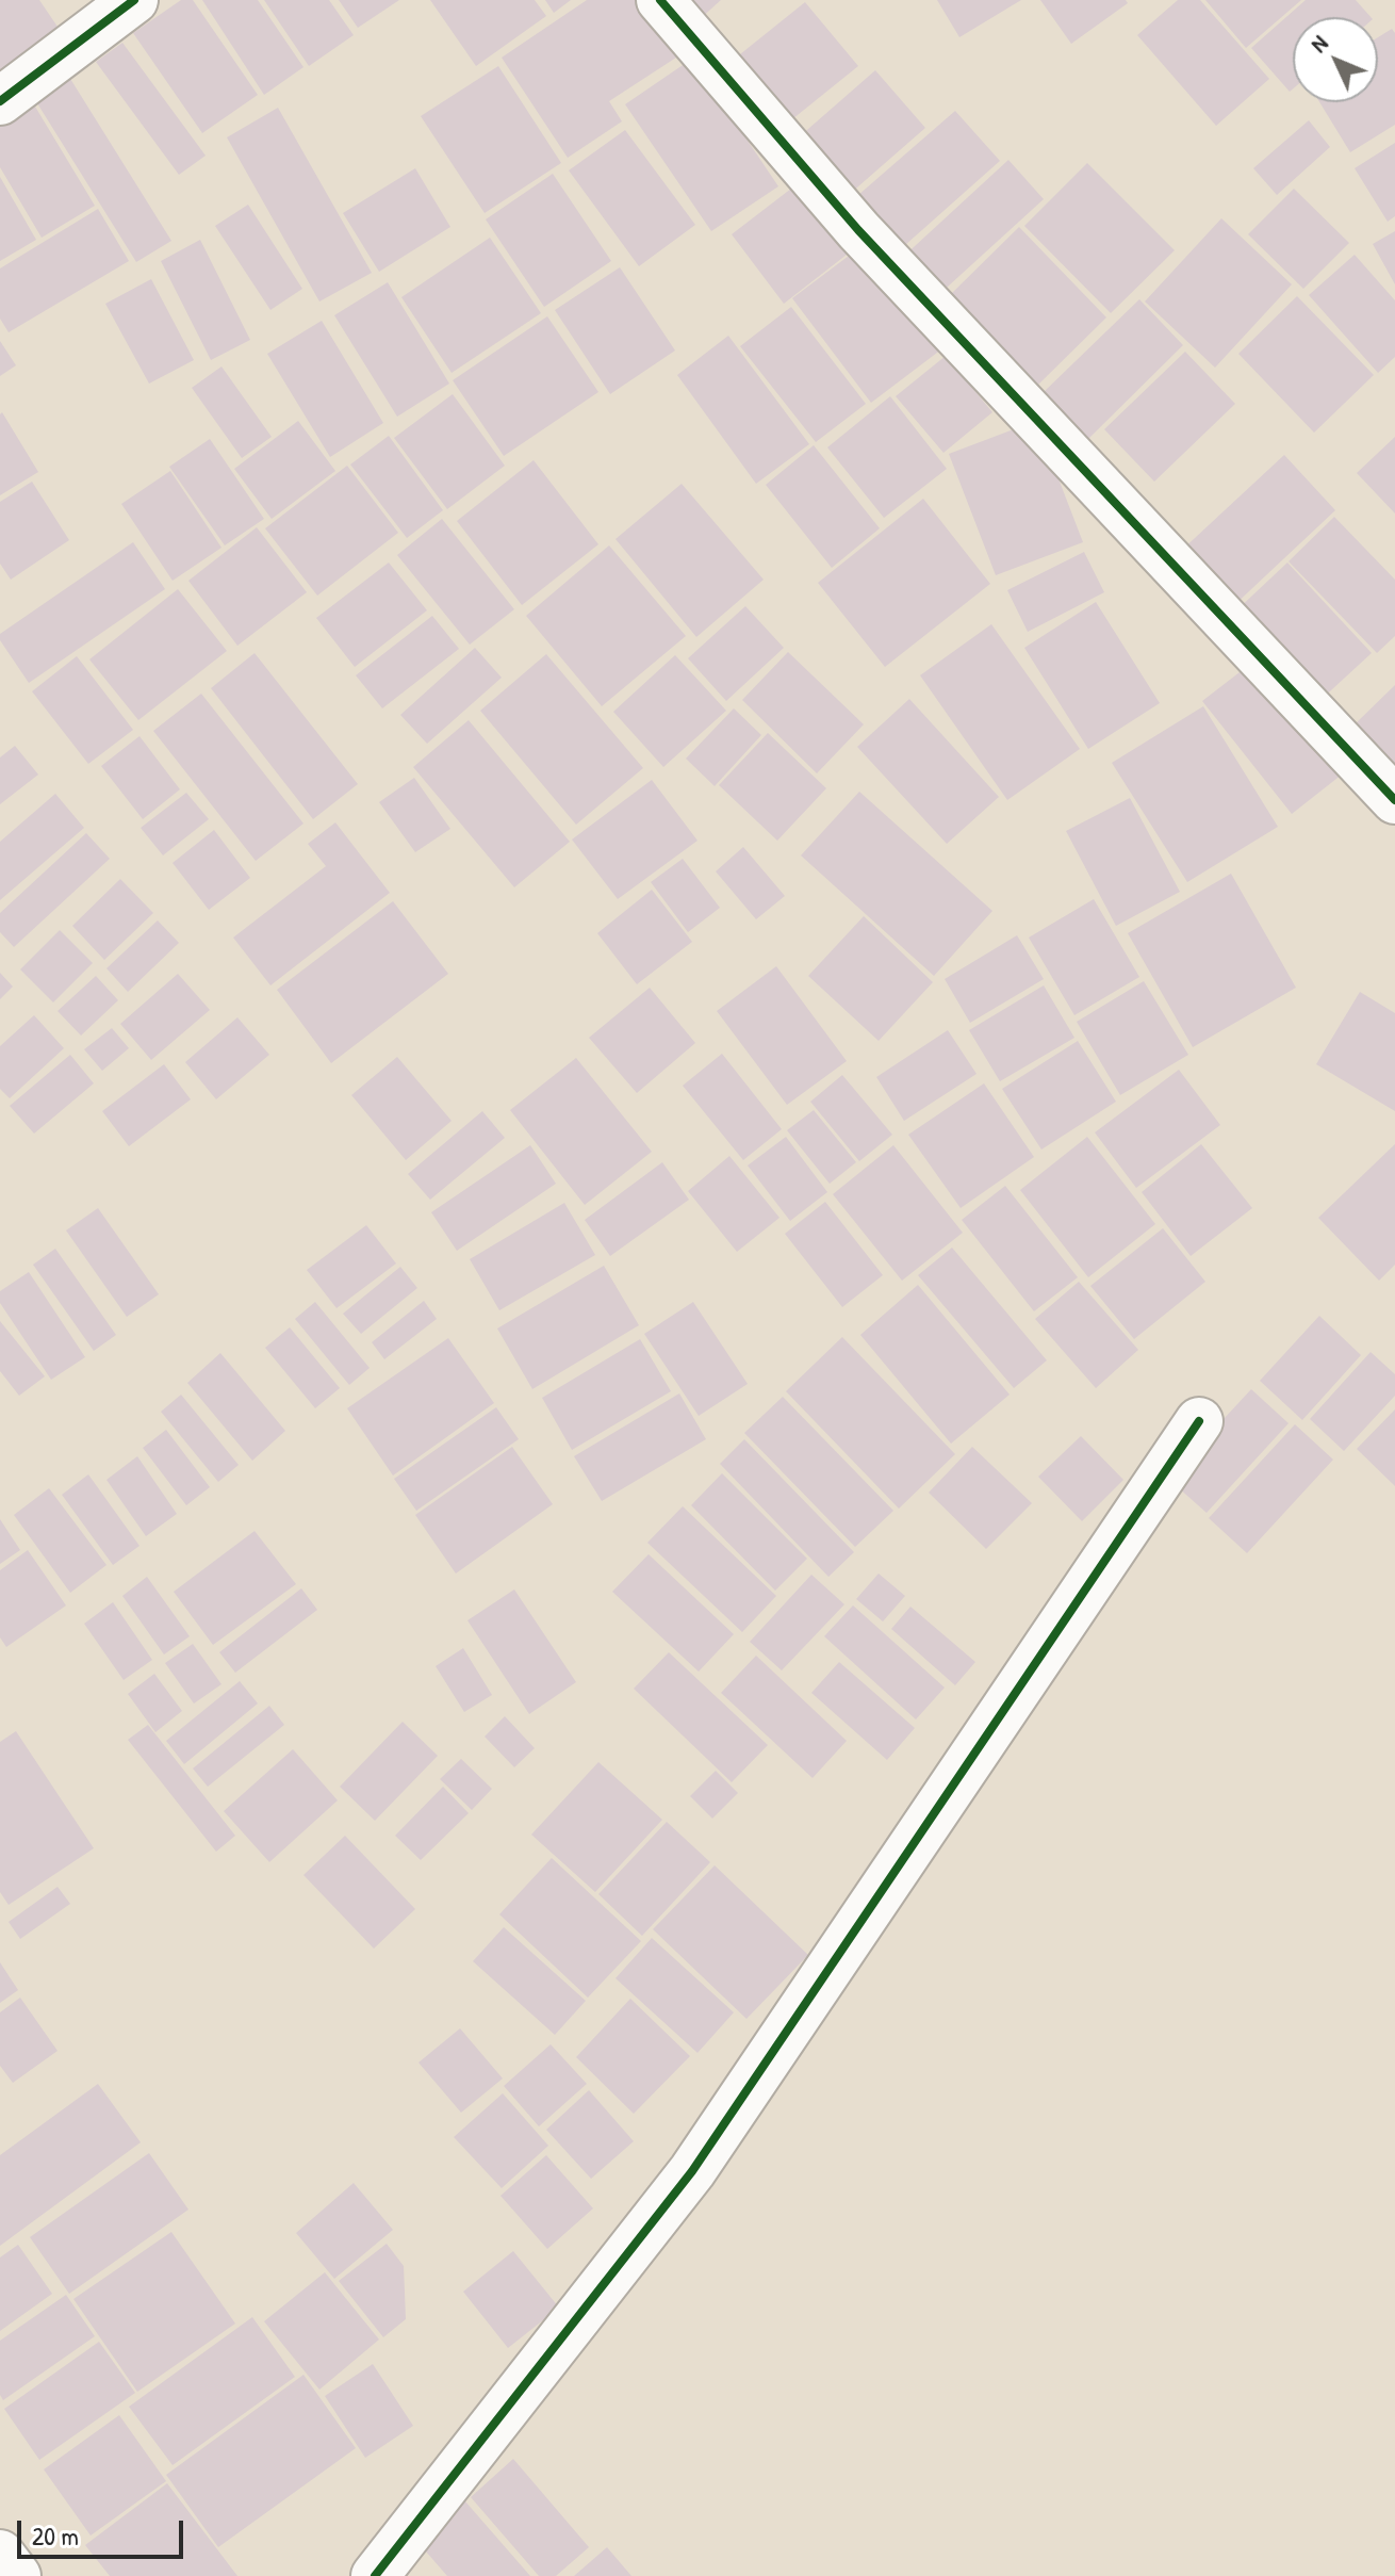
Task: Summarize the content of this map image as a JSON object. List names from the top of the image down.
{
  "scale_bar": "20 m",
  "north": "top left"
}
